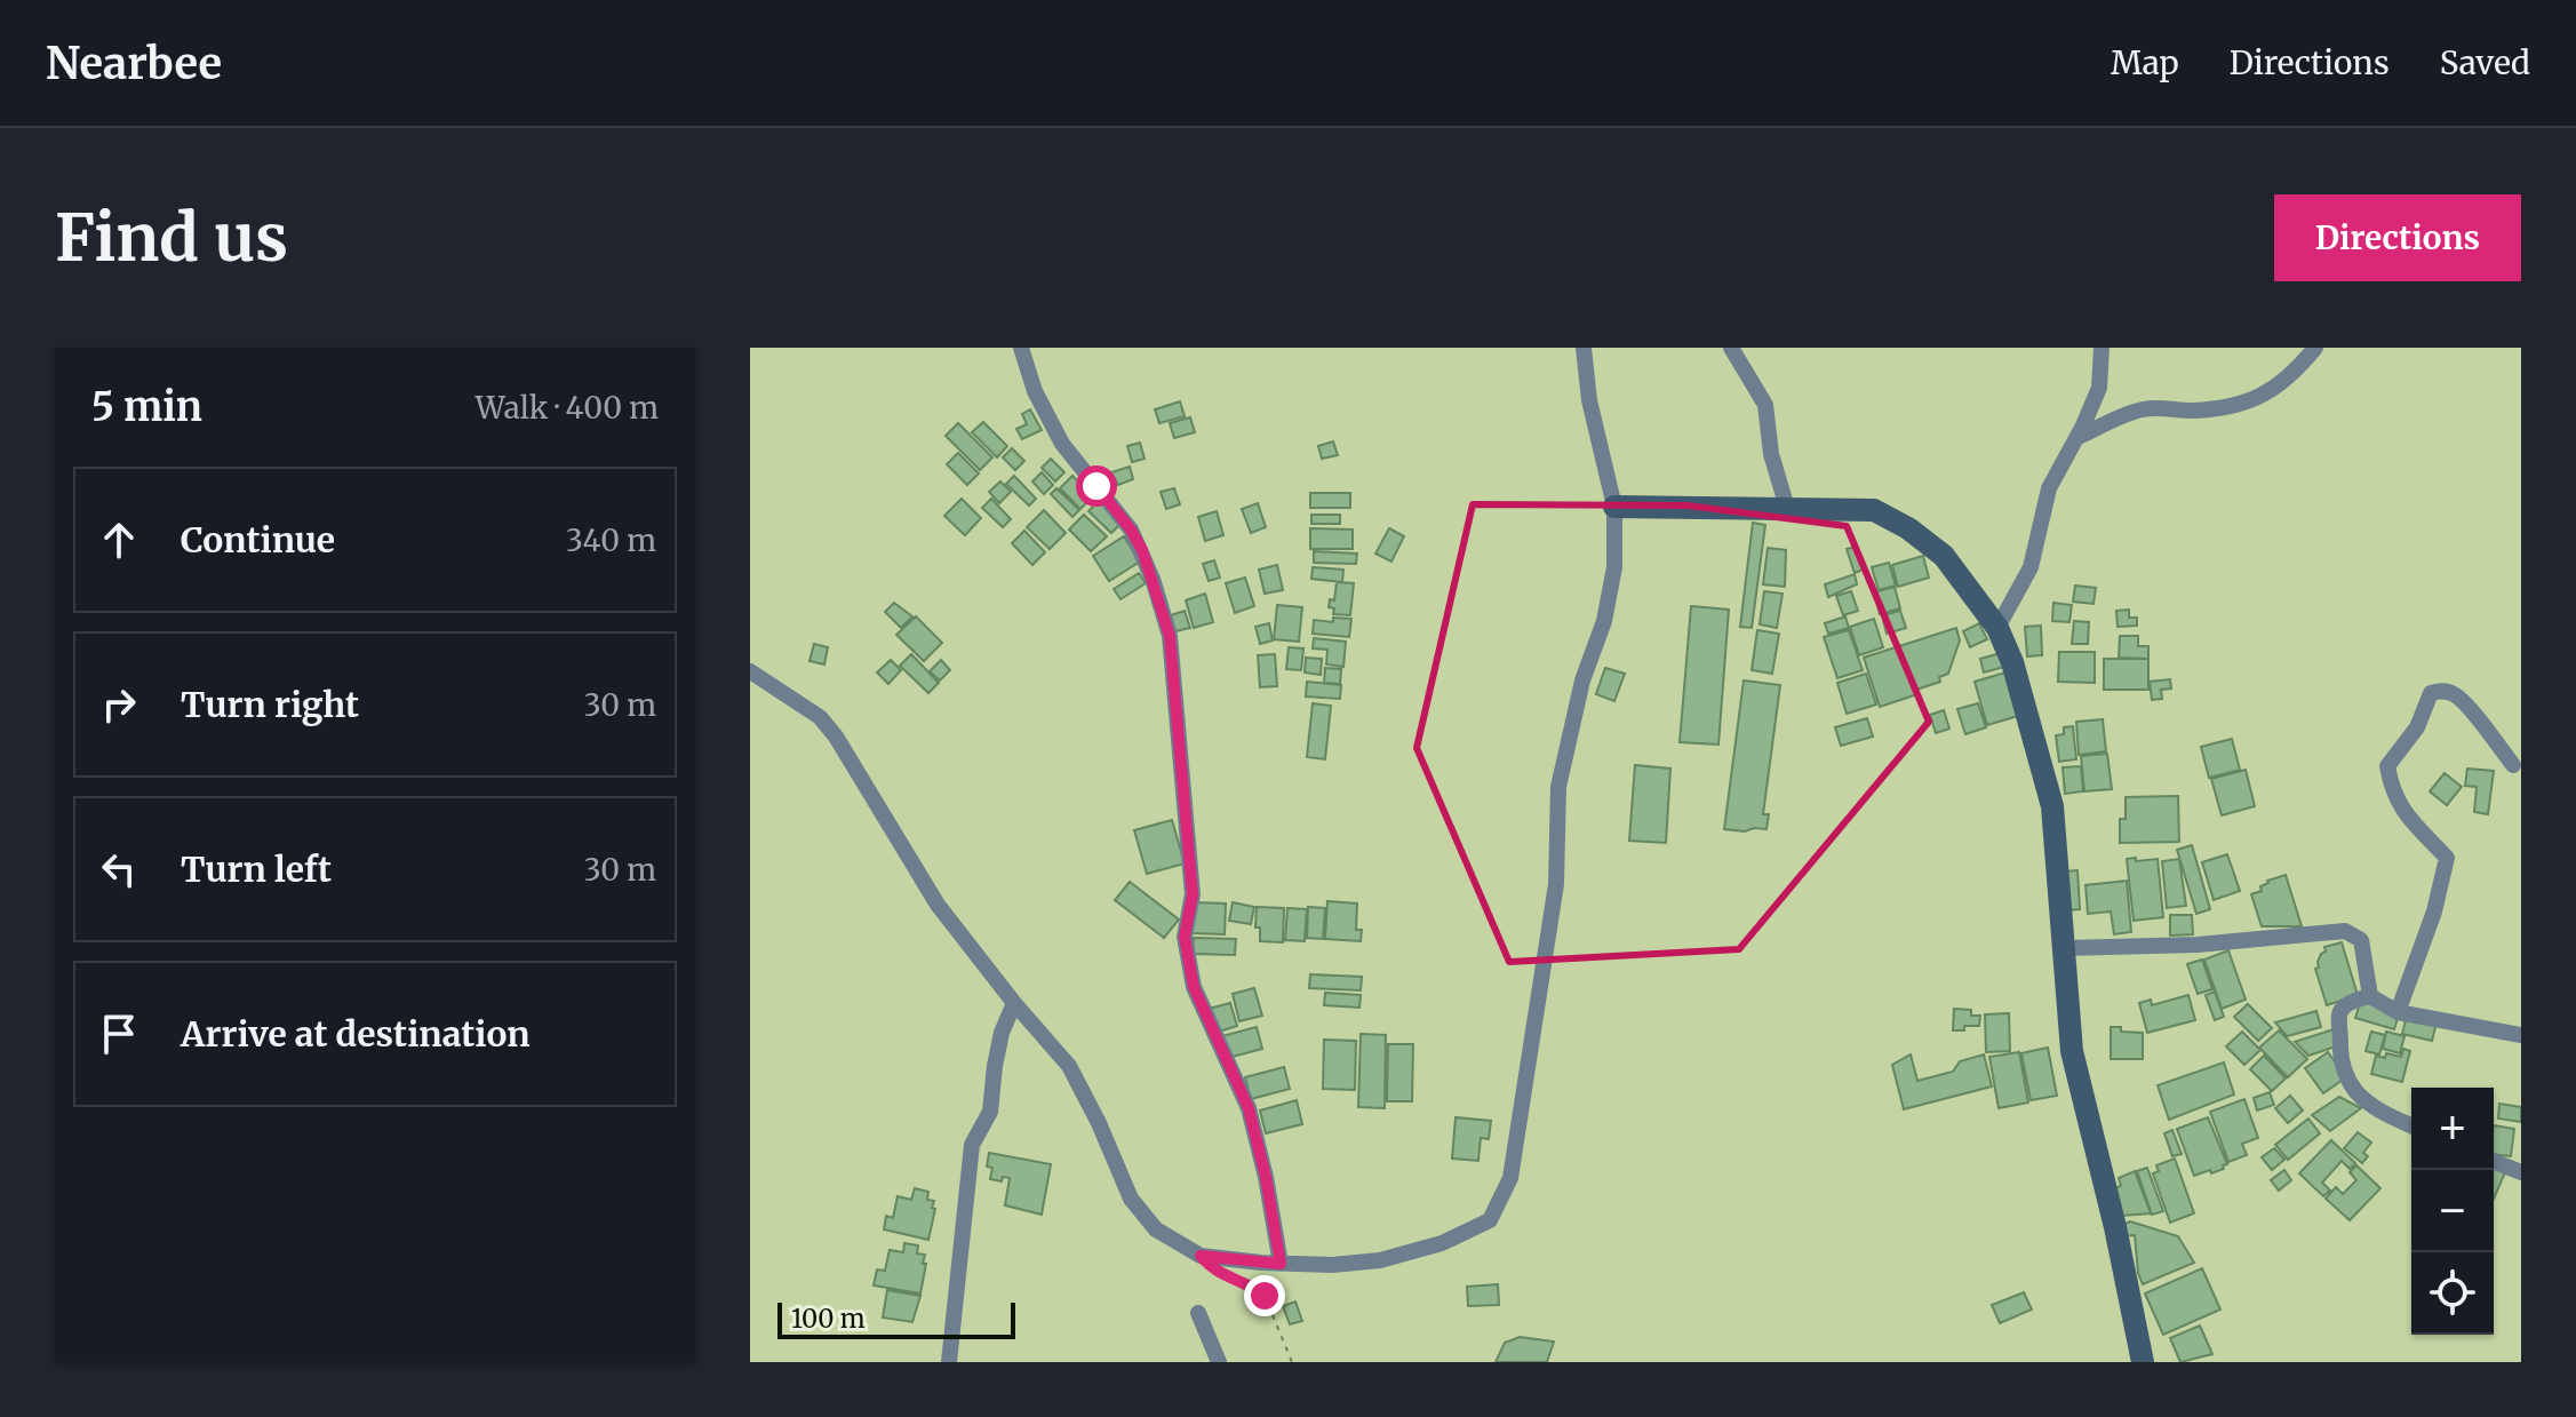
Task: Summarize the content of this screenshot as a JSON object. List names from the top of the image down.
{
  "scale_bar": "100 m",
  "page": {
    "header": "Nearbee",
    "nav": ["Map", "Directions", "Saved"],
    "buttons": "Directions",
    "title": "Find us",
    "heading": ["5 min", "Walk · 400 m"],
    "list": [
      ["Continue", "340 m"],
      ["Turn right", "30 m"],
      ["Turn left", "30 m"],
      "Arrive at destination"
    ],
    "map_buttons": ["+", "−"],
    "scale": "100 m"
  }
}
